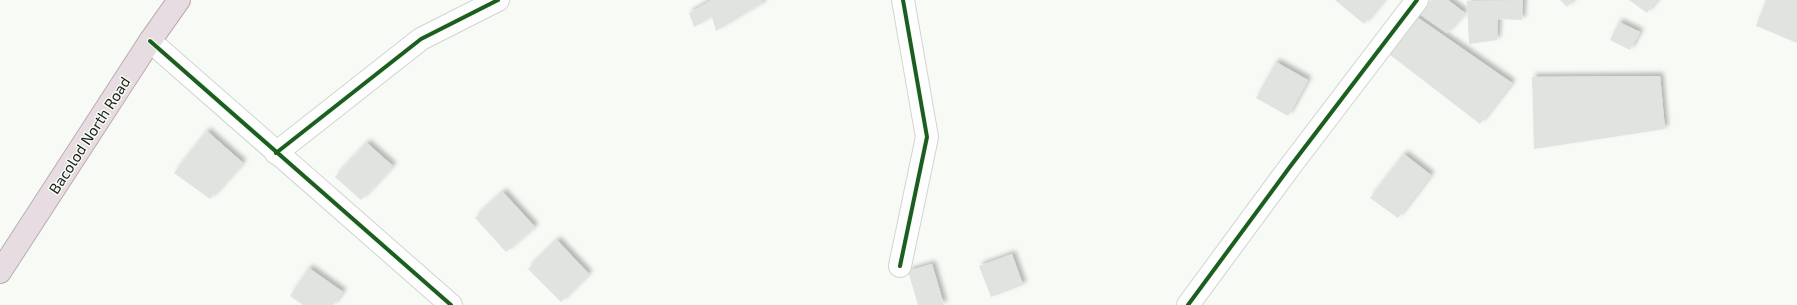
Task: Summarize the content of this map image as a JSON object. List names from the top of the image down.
{
  "streets": {
    "highway": ["Bacolod North Road"]
  }
}
